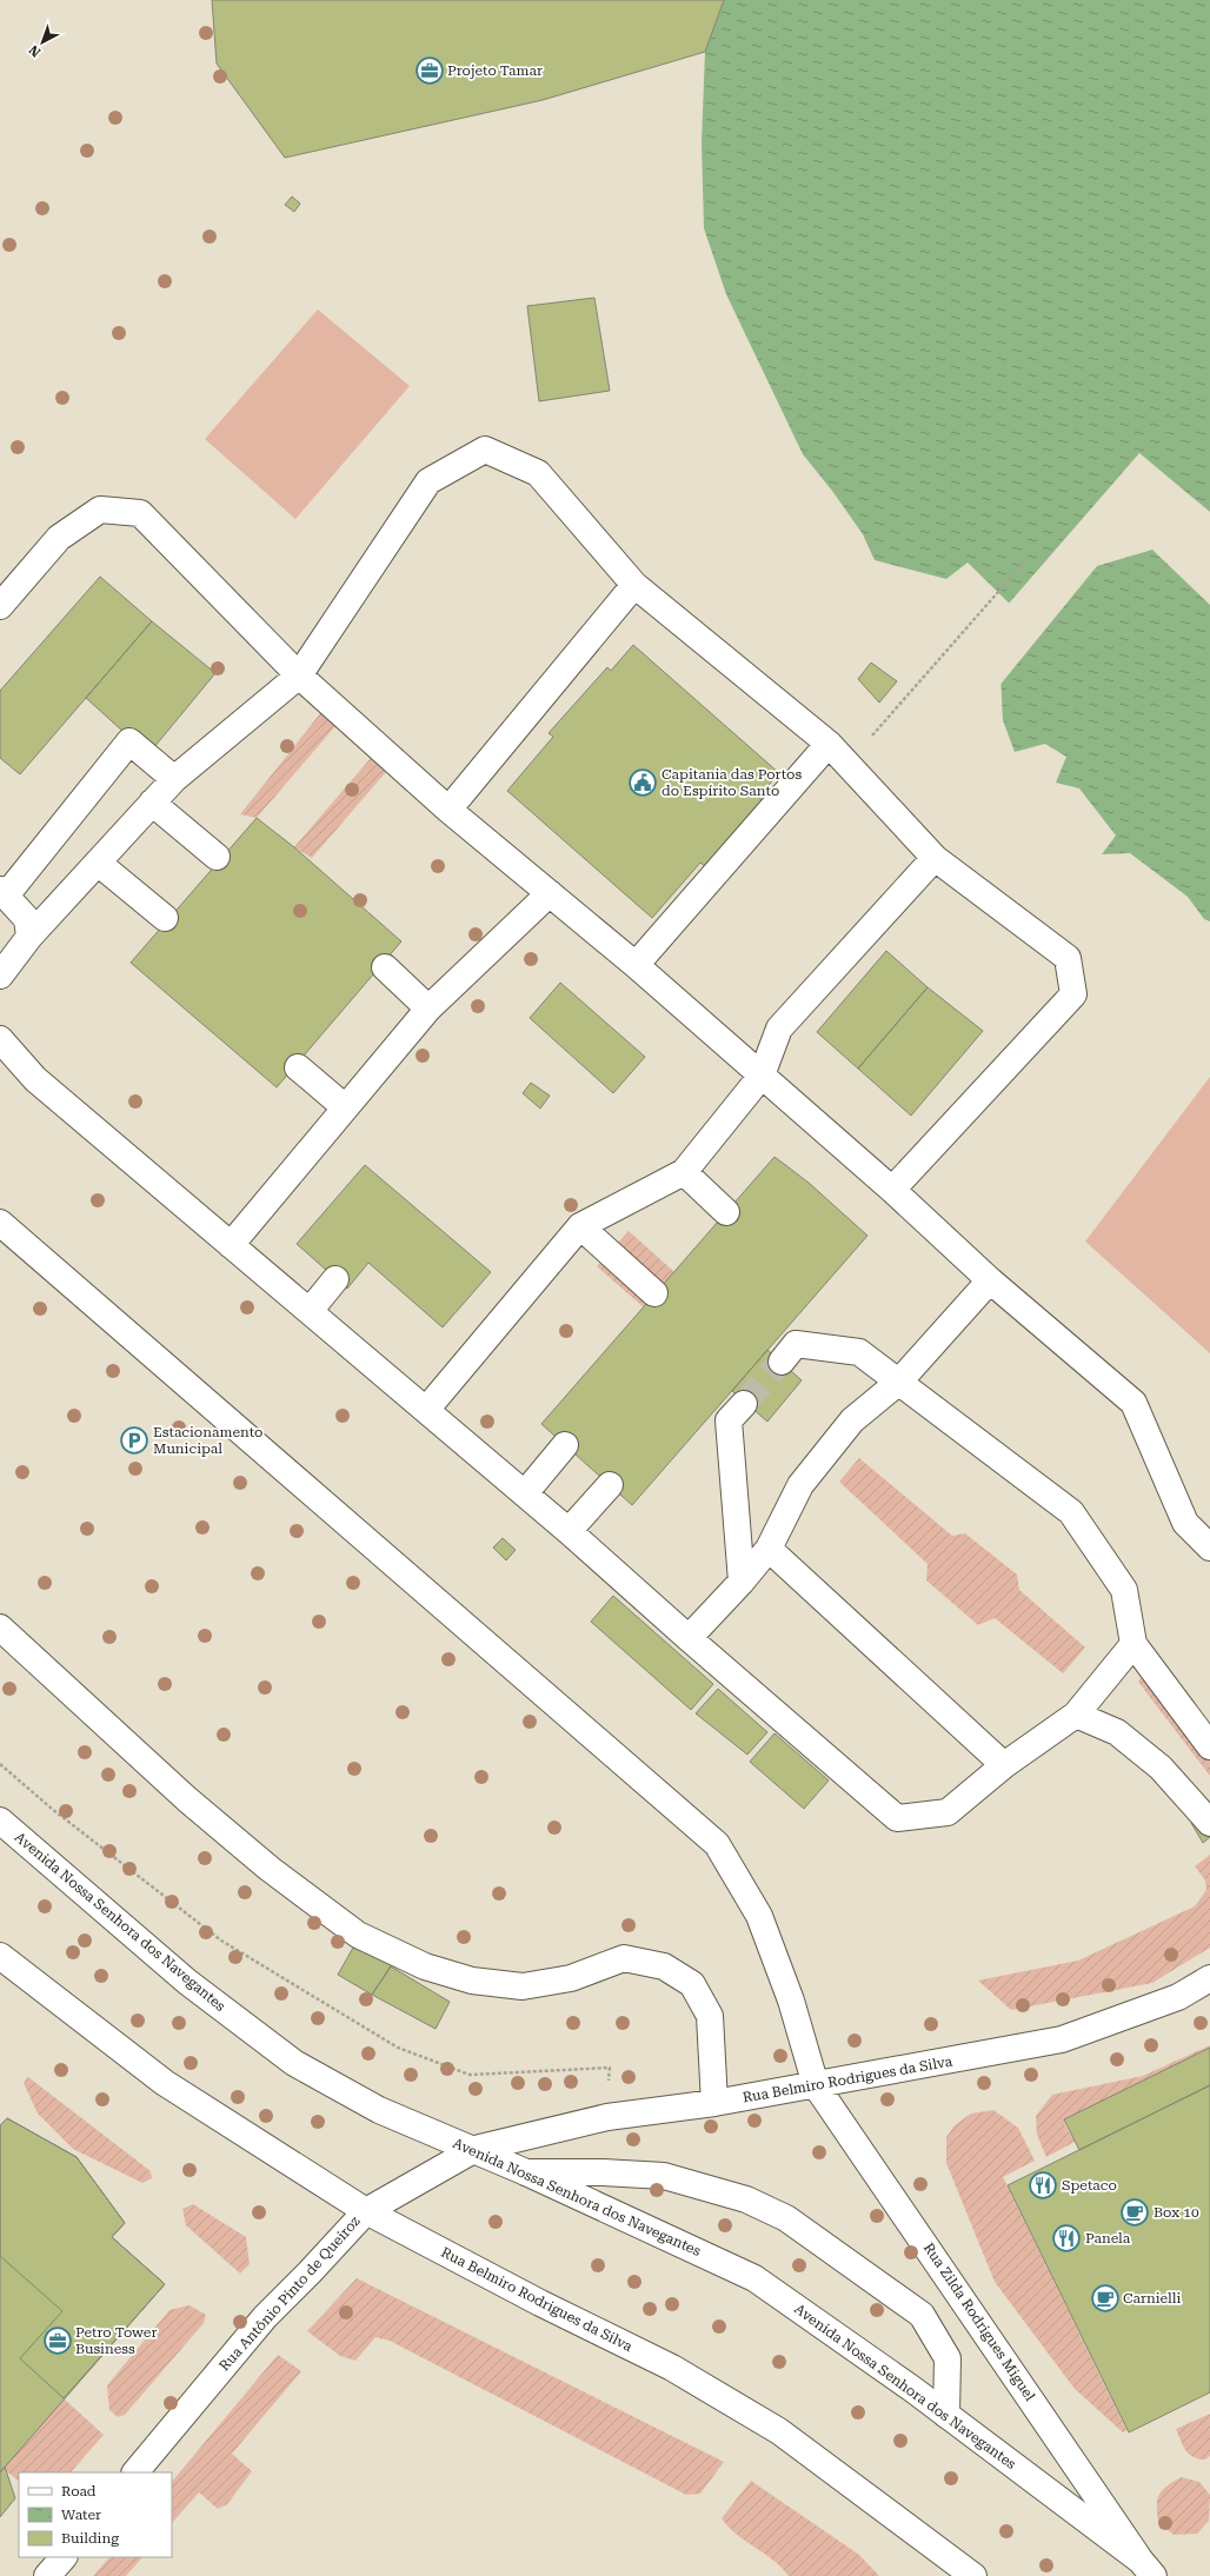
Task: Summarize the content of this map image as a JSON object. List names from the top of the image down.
{
  "streets": {
    "main road": [
      "Avenida Nossa Senhora dos Navegantes",
      "Rua Belmiro Rodrigues da Silva",
      "Rua Antônio Pinto de Queiroz",
      "Rua Zilda Rodrigues Miguel"
    ]
  },
  "crossings": [
    ["Avenida Nossa Senhora dos Navegantes", "Rua Belmiro Rodrigues da Silva"],
    ["Avenida Nossa Senhora dos Navegantes", "Rua Antônio Pinto de Queiroz"],
    ["Avenida Nossa Senhora dos Navegantes", "Rua Zilda Rodrigues Miguel"],
    ["Rua Belmiro Rodrigues da Silva", "Rua Antônio Pinto de Queiroz"],
    ["Rua Belmiro Rodrigues da Silva", "Rua Zilda Rodrigues Miguel"]
  ],
  "places": {
    "office": ["Projeto Tamar", "Petro Tower Business"],
    "public building": ["Capitania das Portos do Espírito Santo"],
    "parking": ["Estacionamento Municipal"],
    "restaurant": ["Spetaco", "Panela"],
    "cafe": ["Box 10", "Carnielli"]
  },
  "legend": ["Road", "Water", "Building"],
  "north": "bottom left"
}
